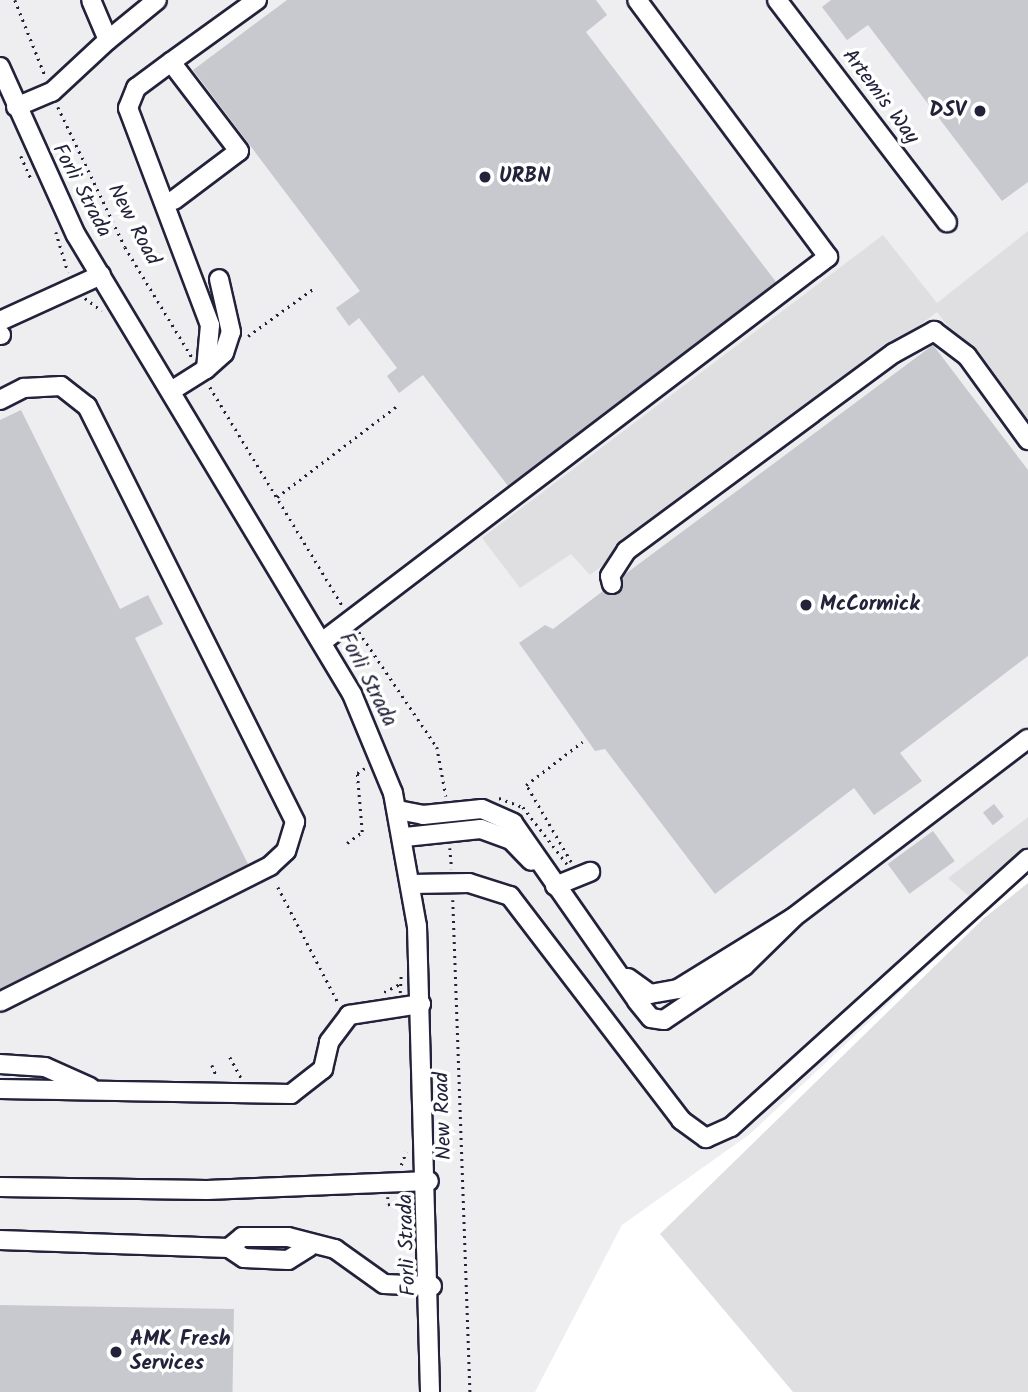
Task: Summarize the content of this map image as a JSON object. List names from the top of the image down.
{
  "streets": {
    "street": ["Artemis Way", "Forli Strada"],
    "path": ["New Road"]
  },
  "places": [
    "DSV",
    "URBN",
    "McCormick",
    "AMK Fresh Services"
  ]
}
